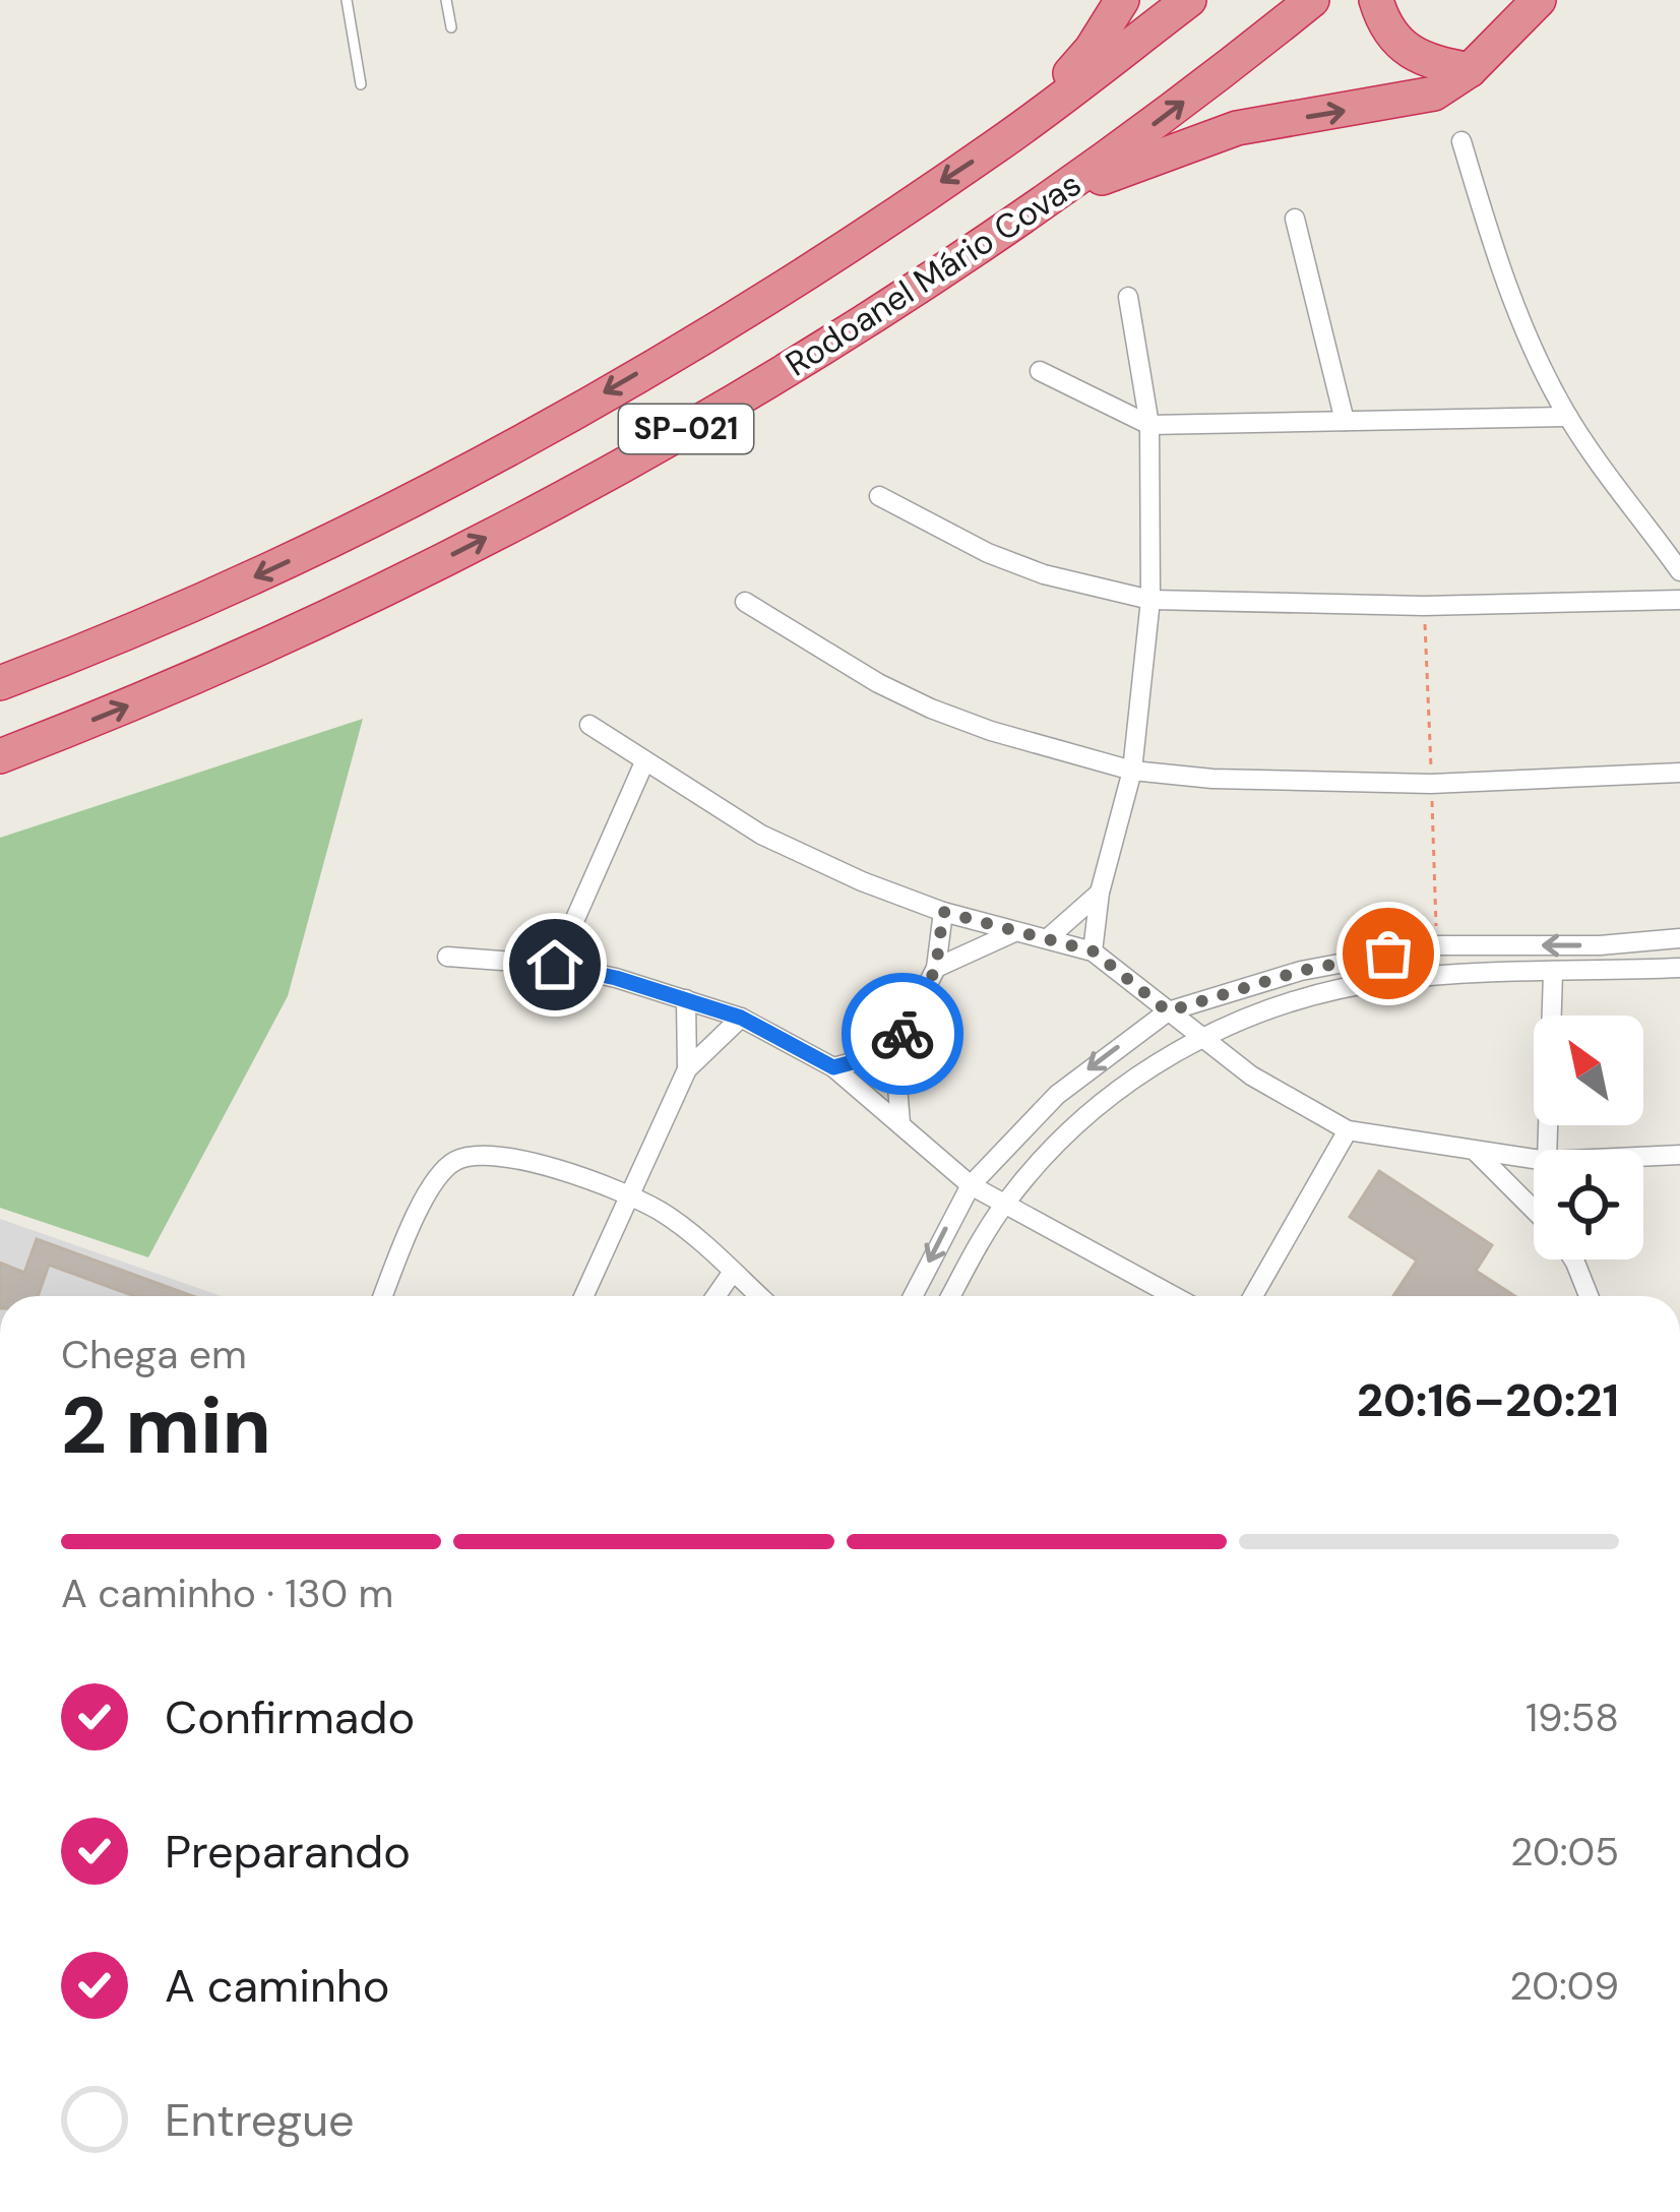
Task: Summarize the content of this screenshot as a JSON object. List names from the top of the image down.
{
  "streets": {
    "highway": ["Rodoanel Mário Covas", "SP-021"]
  },
  "north": "top left",
  "page": {
    "heading": ["2 min", "Chega em", "20:16–20:21"],
    "bar": "A caminho · 130 m",
    "list": [
      ["Confirmado", "19:58"],
      ["Preparando", "20:05"],
      ["A caminho", "20:09"],
      "Entregue"
    ]
  }
}
